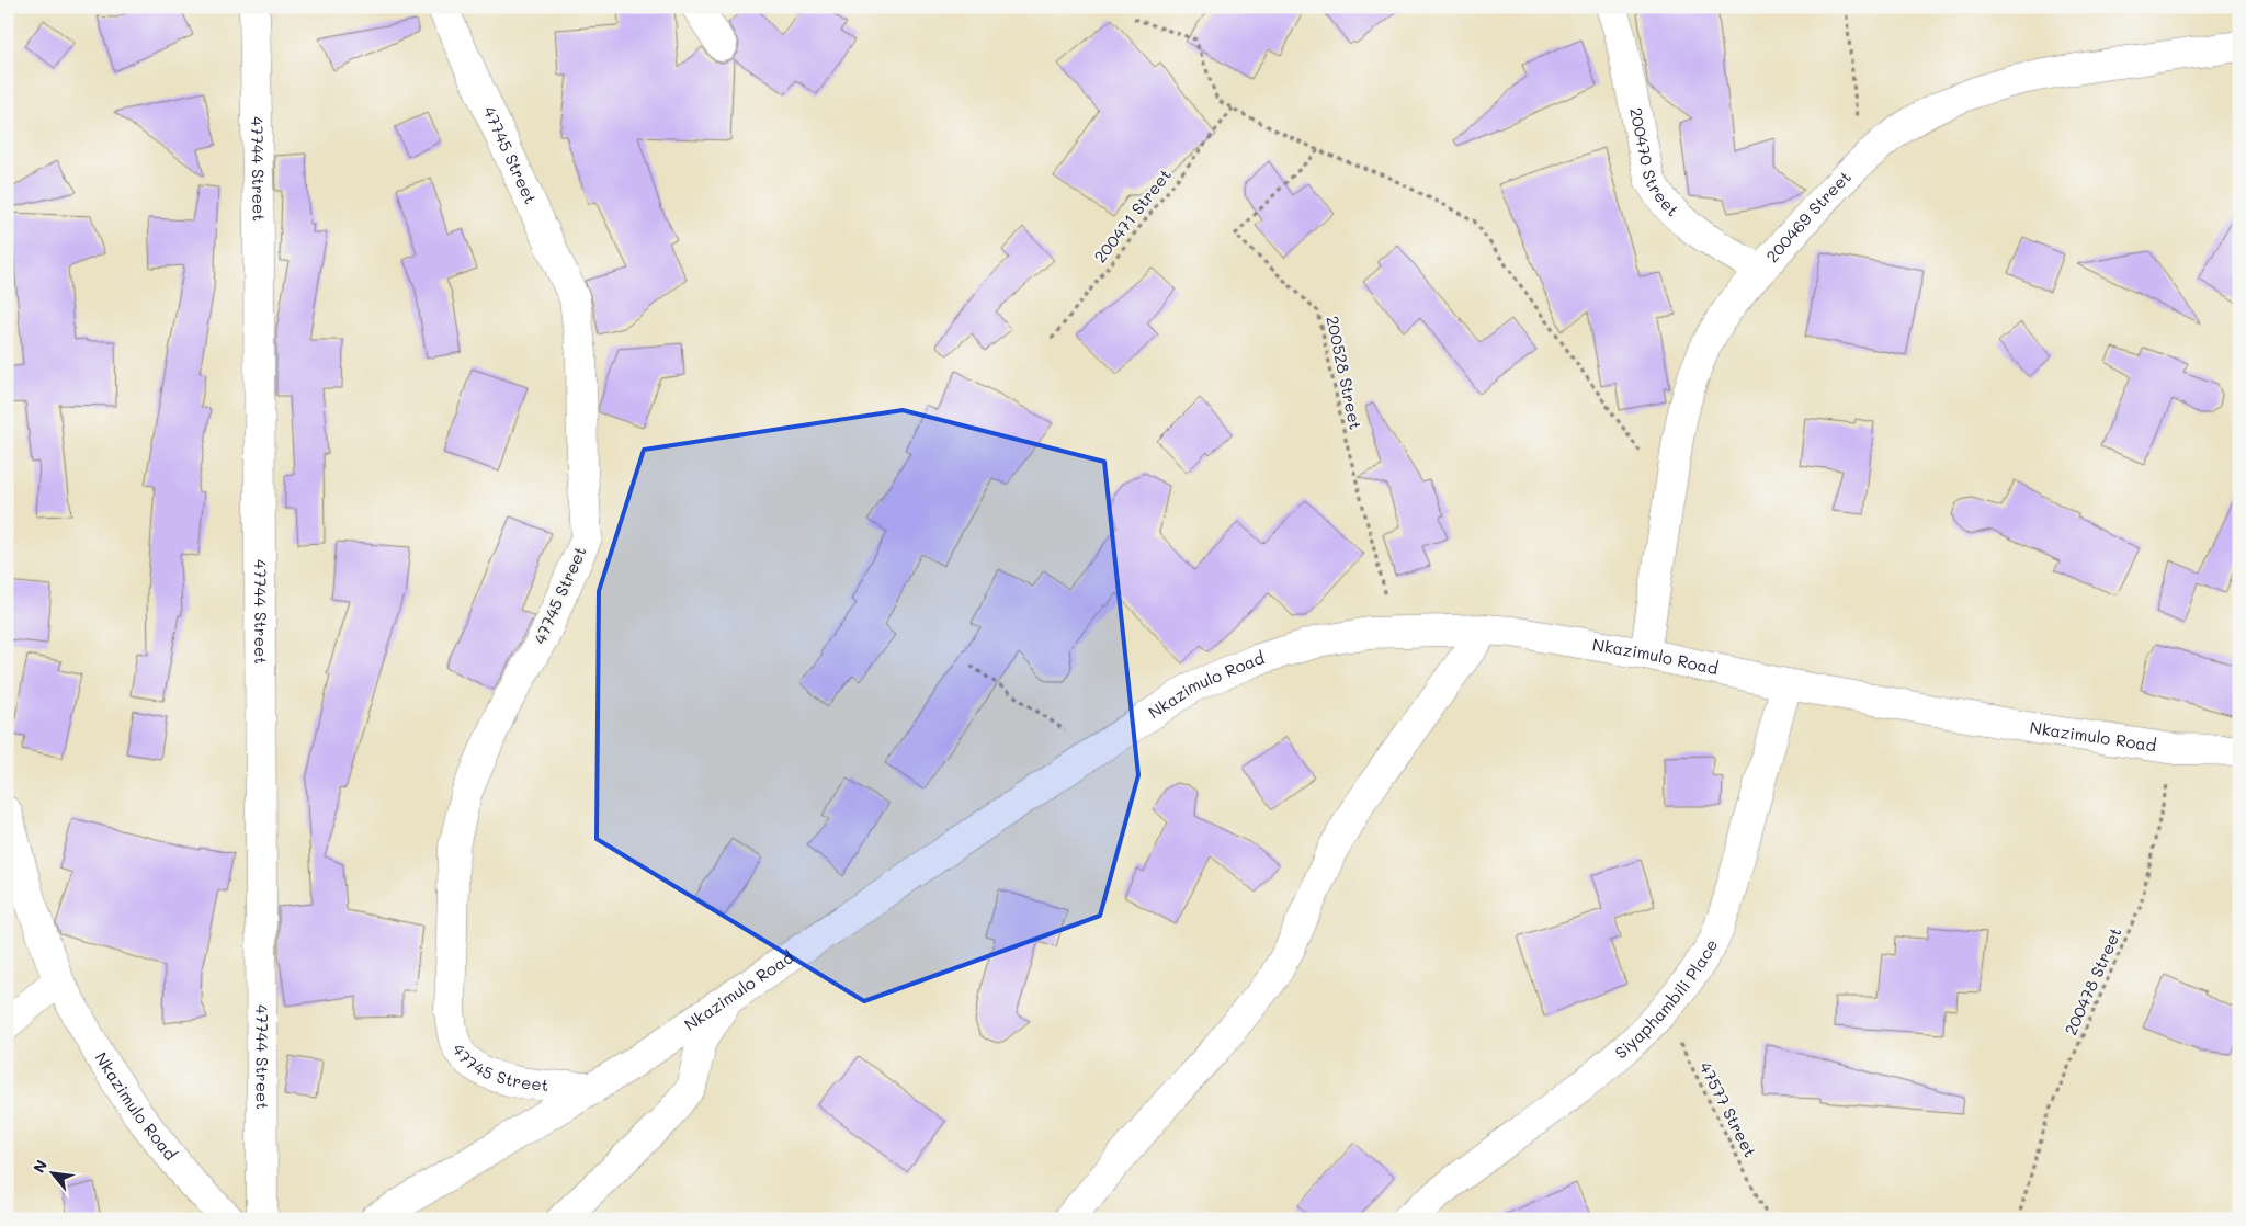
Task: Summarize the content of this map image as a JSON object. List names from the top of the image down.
{
  "streets": {
    "street": [
      "47745 Street",
      "200470 Street",
      "47744 Street",
      "200469 Street",
      "Nkazimulo Road",
      "Siyaphambili Place"
    ],
    "path": [
      "200471 Street",
      "200528 Street",
      "200478 Street",
      "47577 Street"
    ]
  },
  "crossings": [
    ["47745 Street", "Nkazimulo Road"],
    ["200470 Street", "200469 Street"],
    ["200469 Street", "Nkazimulo Road"],
    ["200528 Street", "Nkazimulo Road"],
    ["Nkazimulo Road", "200478 Street"],
    ["Nkazimulo Road", "Siyaphambili Place"],
    ["Siyaphambili Place", "47577 Street"]
  ],
  "north": "top left"
}
